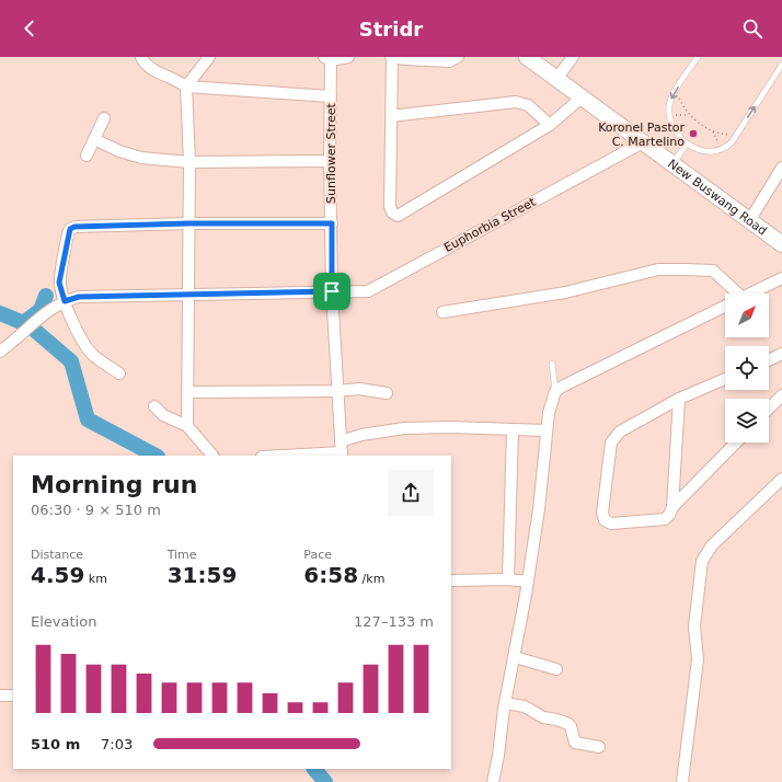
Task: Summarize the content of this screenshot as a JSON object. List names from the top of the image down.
{
  "streets": {
    "street": ["Sunflower Street", "New Buswang Road", "Euphorbia Street"]
  },
  "crossings": [
    ["Sunflower Street", "Euphorbia Street"],
    ["New Buswang Road", "Euphorbia Street"]
  ],
  "places": ["Koronel Pastor C. Martelino"],
  "north": "top right",
  "page": {
    "header": "Stridr",
    "heading": ["Morning run", "06:30 · 9 × 510 m"],
    "stats": [
      ["Distance", "4.59 km"],
      ["Time", "31:59"],
      ["Pace", "6:58 /km"]
    ],
    "chart": ["Elevation", "127–133 m"],
    "list": [
      {
        "name": "510 m",
        "note": "7:03"
      }
    ]
  }
}
